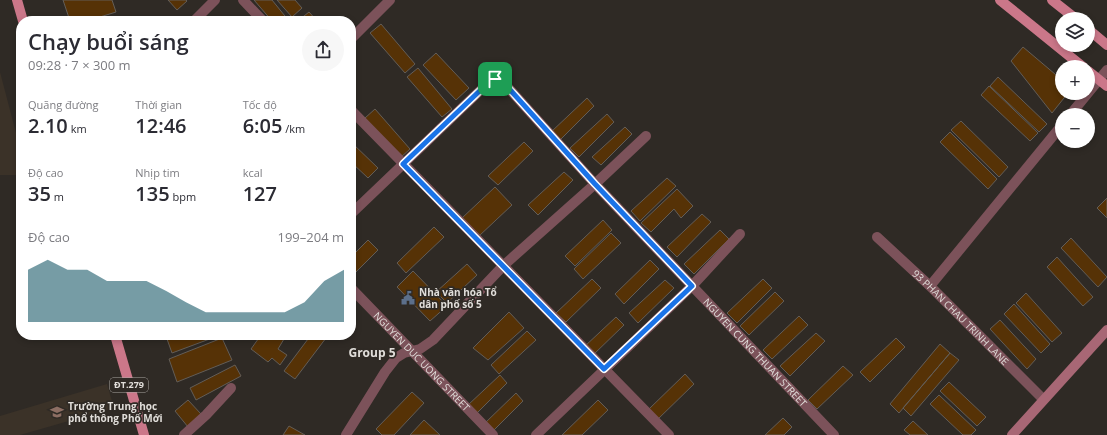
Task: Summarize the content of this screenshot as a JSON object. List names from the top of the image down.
{
  "streets": {
    "main road": ["ĐT.279"],
    "street": ["93 PHAN CHAU TRINH LANE", "NGUYEN CUNG THUAN STREET", "NGUYEN DUC UONG STREET"]
  },
  "districts": ["Group 5"],
  "places": {
    "public building": ["Nhà văn hóa Tổ dân phố số 5"],
    "school or university": ["Trường Trung học phổ thông Phố Mới"]
  },
  "page": {
    "map_buttons": ["+", "−"],
    "heading": ["Chạy buổi sáng", "09:28 · 7 × 300 m"],
    "stats": [
      ["Quãng đường", "2.10 km"],
      ["Thời gian", "12:46"],
      ["Tốc độ", "6:05 /km"],
      ["Độ cao", "35 m"],
      ["Nhịp tim", "135 bpm"],
      ["kcal", "127"]
    ],
    "chart": ["Độ cao", "199–204 m"]
  }
}
